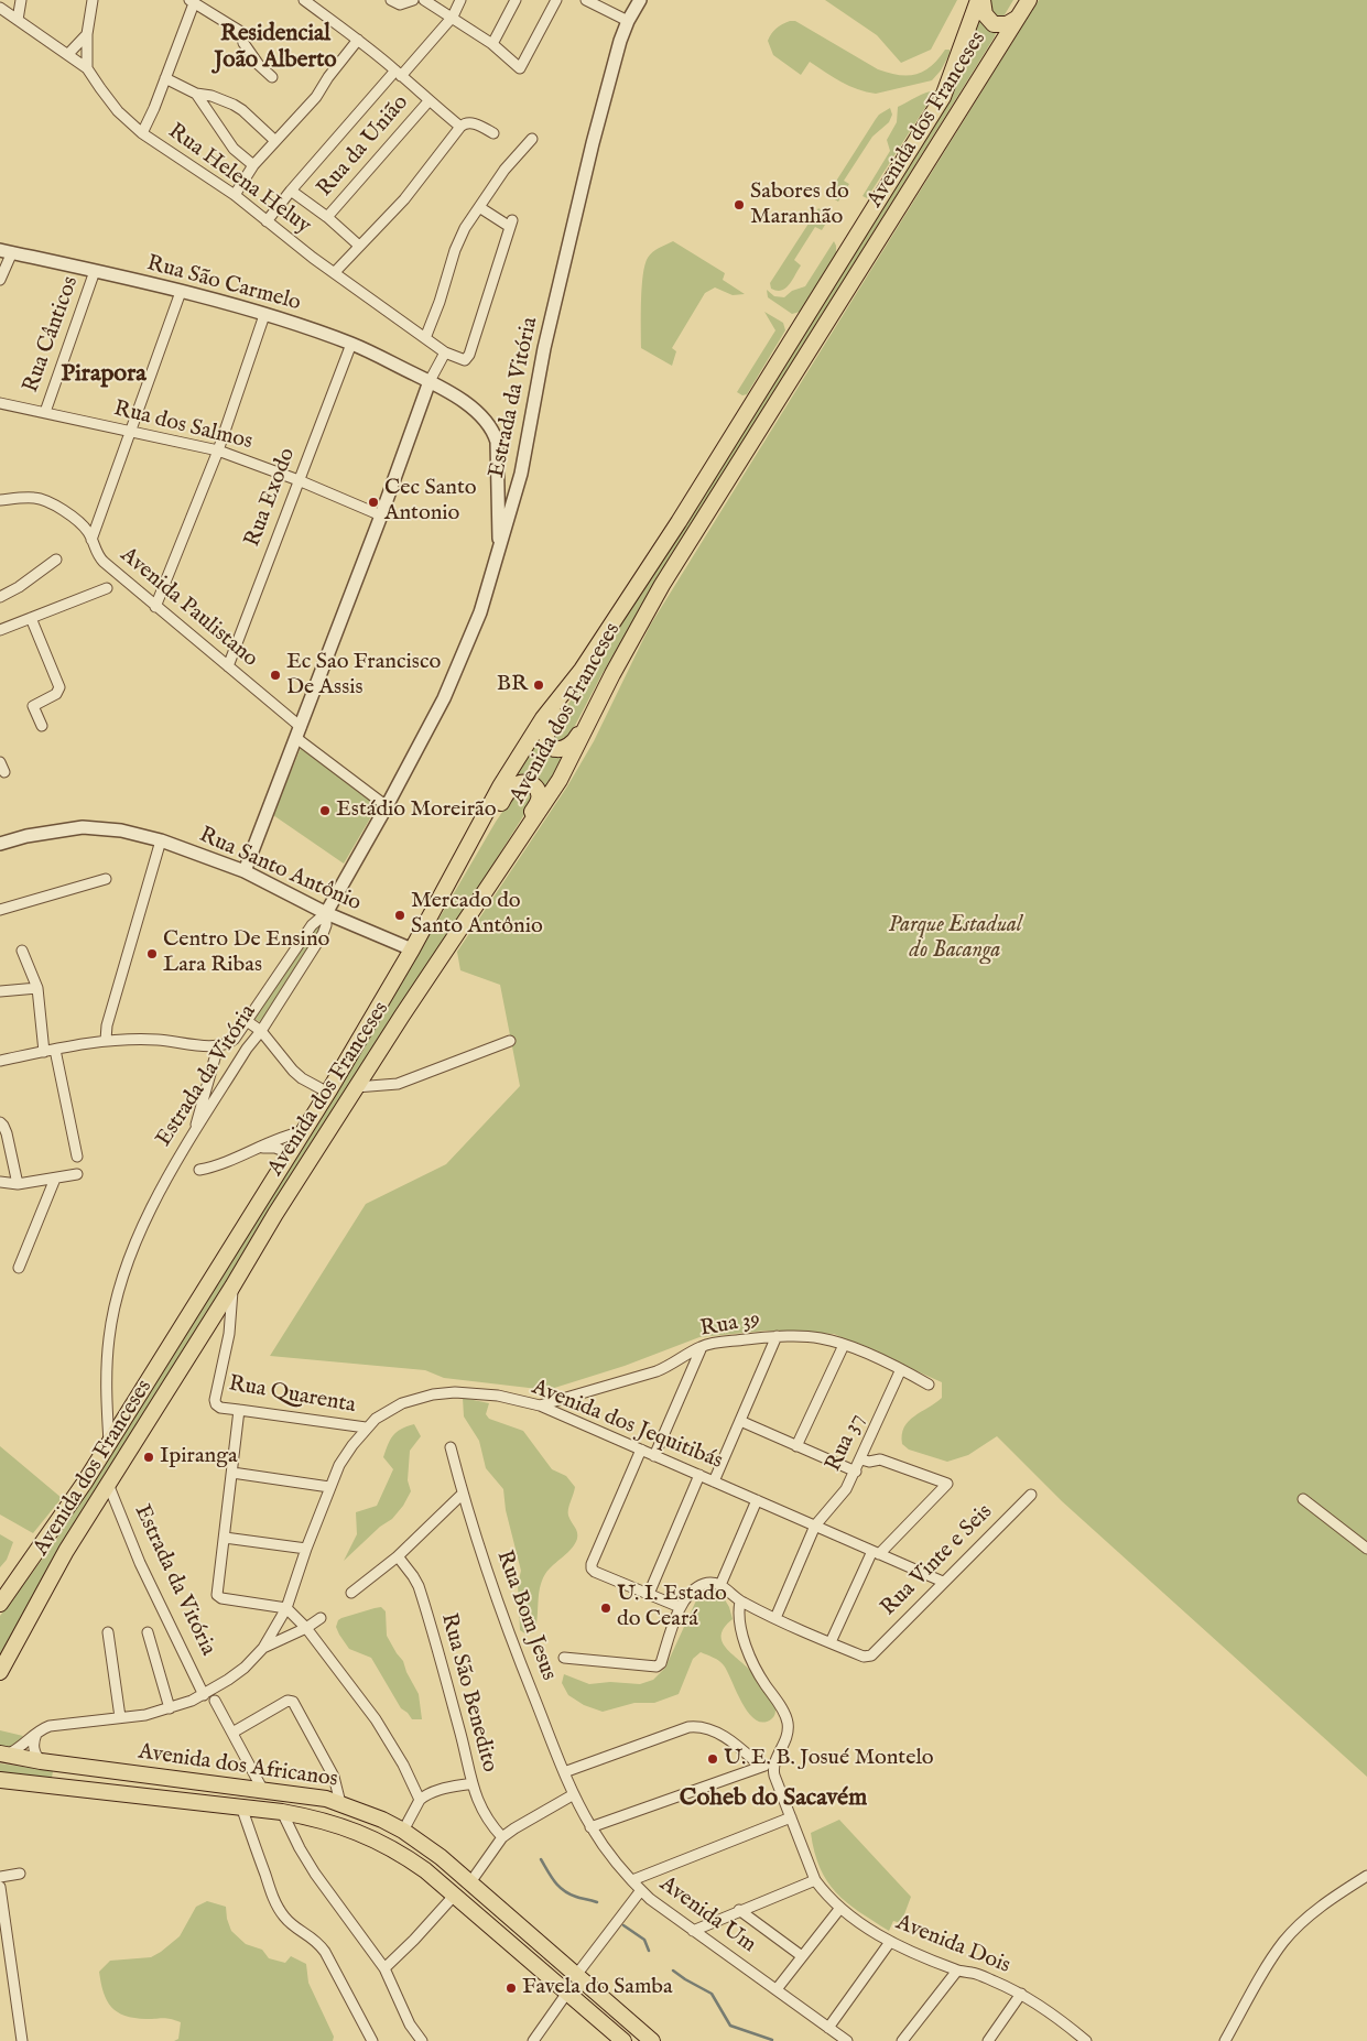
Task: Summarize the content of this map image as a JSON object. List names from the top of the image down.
{
  "streets": {
    "main road": ["Avenida dos Franceses", "Avenida dos Africanos"],
    "street": [
      "Rua da União",
      "Rua Helena Heluy",
      "Rua São Carmelo",
      "Rua Cânticos",
      "Estrada da Vitória",
      "Rua dos Salmos",
      "Rua Exodo",
      "Avenida Paulistano",
      "Rua Santo Antônio",
      "Rua 39",
      "Rua Quarenta",
      "Avenida dos Jequitibás",
      "Rua 37",
      "Rua Vinte e Seis",
      "Rua Bom Jesus",
      "Rua São Benedito",
      "Avenida Um",
      "Avenida Dois"
    ]
  },
  "crossings": [
    ["Avenida dos Franceses", "Estrada da Vitória"],
    ["Avenida dos Franceses", "Rua Santo Antônio"],
    ["Avenida dos Franceses", "Rua Quarenta"],
    ["Rua São Carmelo", "Rua Cânticos"],
    ["Rua São Carmelo", "Estrada da Vitória"],
    ["Rua São Carmelo", "Rua Exodo"],
    ["Rua Cânticos", "Rua dos Salmos"],
    ["Estrada da Vitória", "Avenida Paulistano"],
    ["Estrada da Vitória", "Rua Santo Antônio"],
    ["Rua dos Salmos", "Rua Exodo"],
    ["Rua Exodo", "Avenida Paulistano"],
    ["Rua 39", "Avenida dos Jequitibás"],
    ["Rua 39", "Rua 37"],
    ["Rua Quarenta", "Avenida dos Jequitibás"],
    ["Avenida dos Jequitibás", "Rua 37"],
    ["Avenida dos Jequitibás", "Rua Vinte e Seis"],
    ["Rua Bom Jesus", "Avenida Um"]
  ],
  "districts": ["Residencial João Alberto", "Pirapora", "Coheb do Sacavém"],
  "parks": ["Parque Estadual do Bacanga"],
  "places": [
    "Sabores do Maranhão",
    "Cec Santo Antonio",
    "Ec Sao Francisco De Assis",
    "BR",
    "Estádio Moreirão",
    "Mercado do Santo Antônio",
    "Centro De Ensino Lara Ribas",
    "Ipiranga",
    "U. I. Estado do Ceará",
    "U. E. B. Josué Montelo",
    "Favela do Samba"
  ]
}
